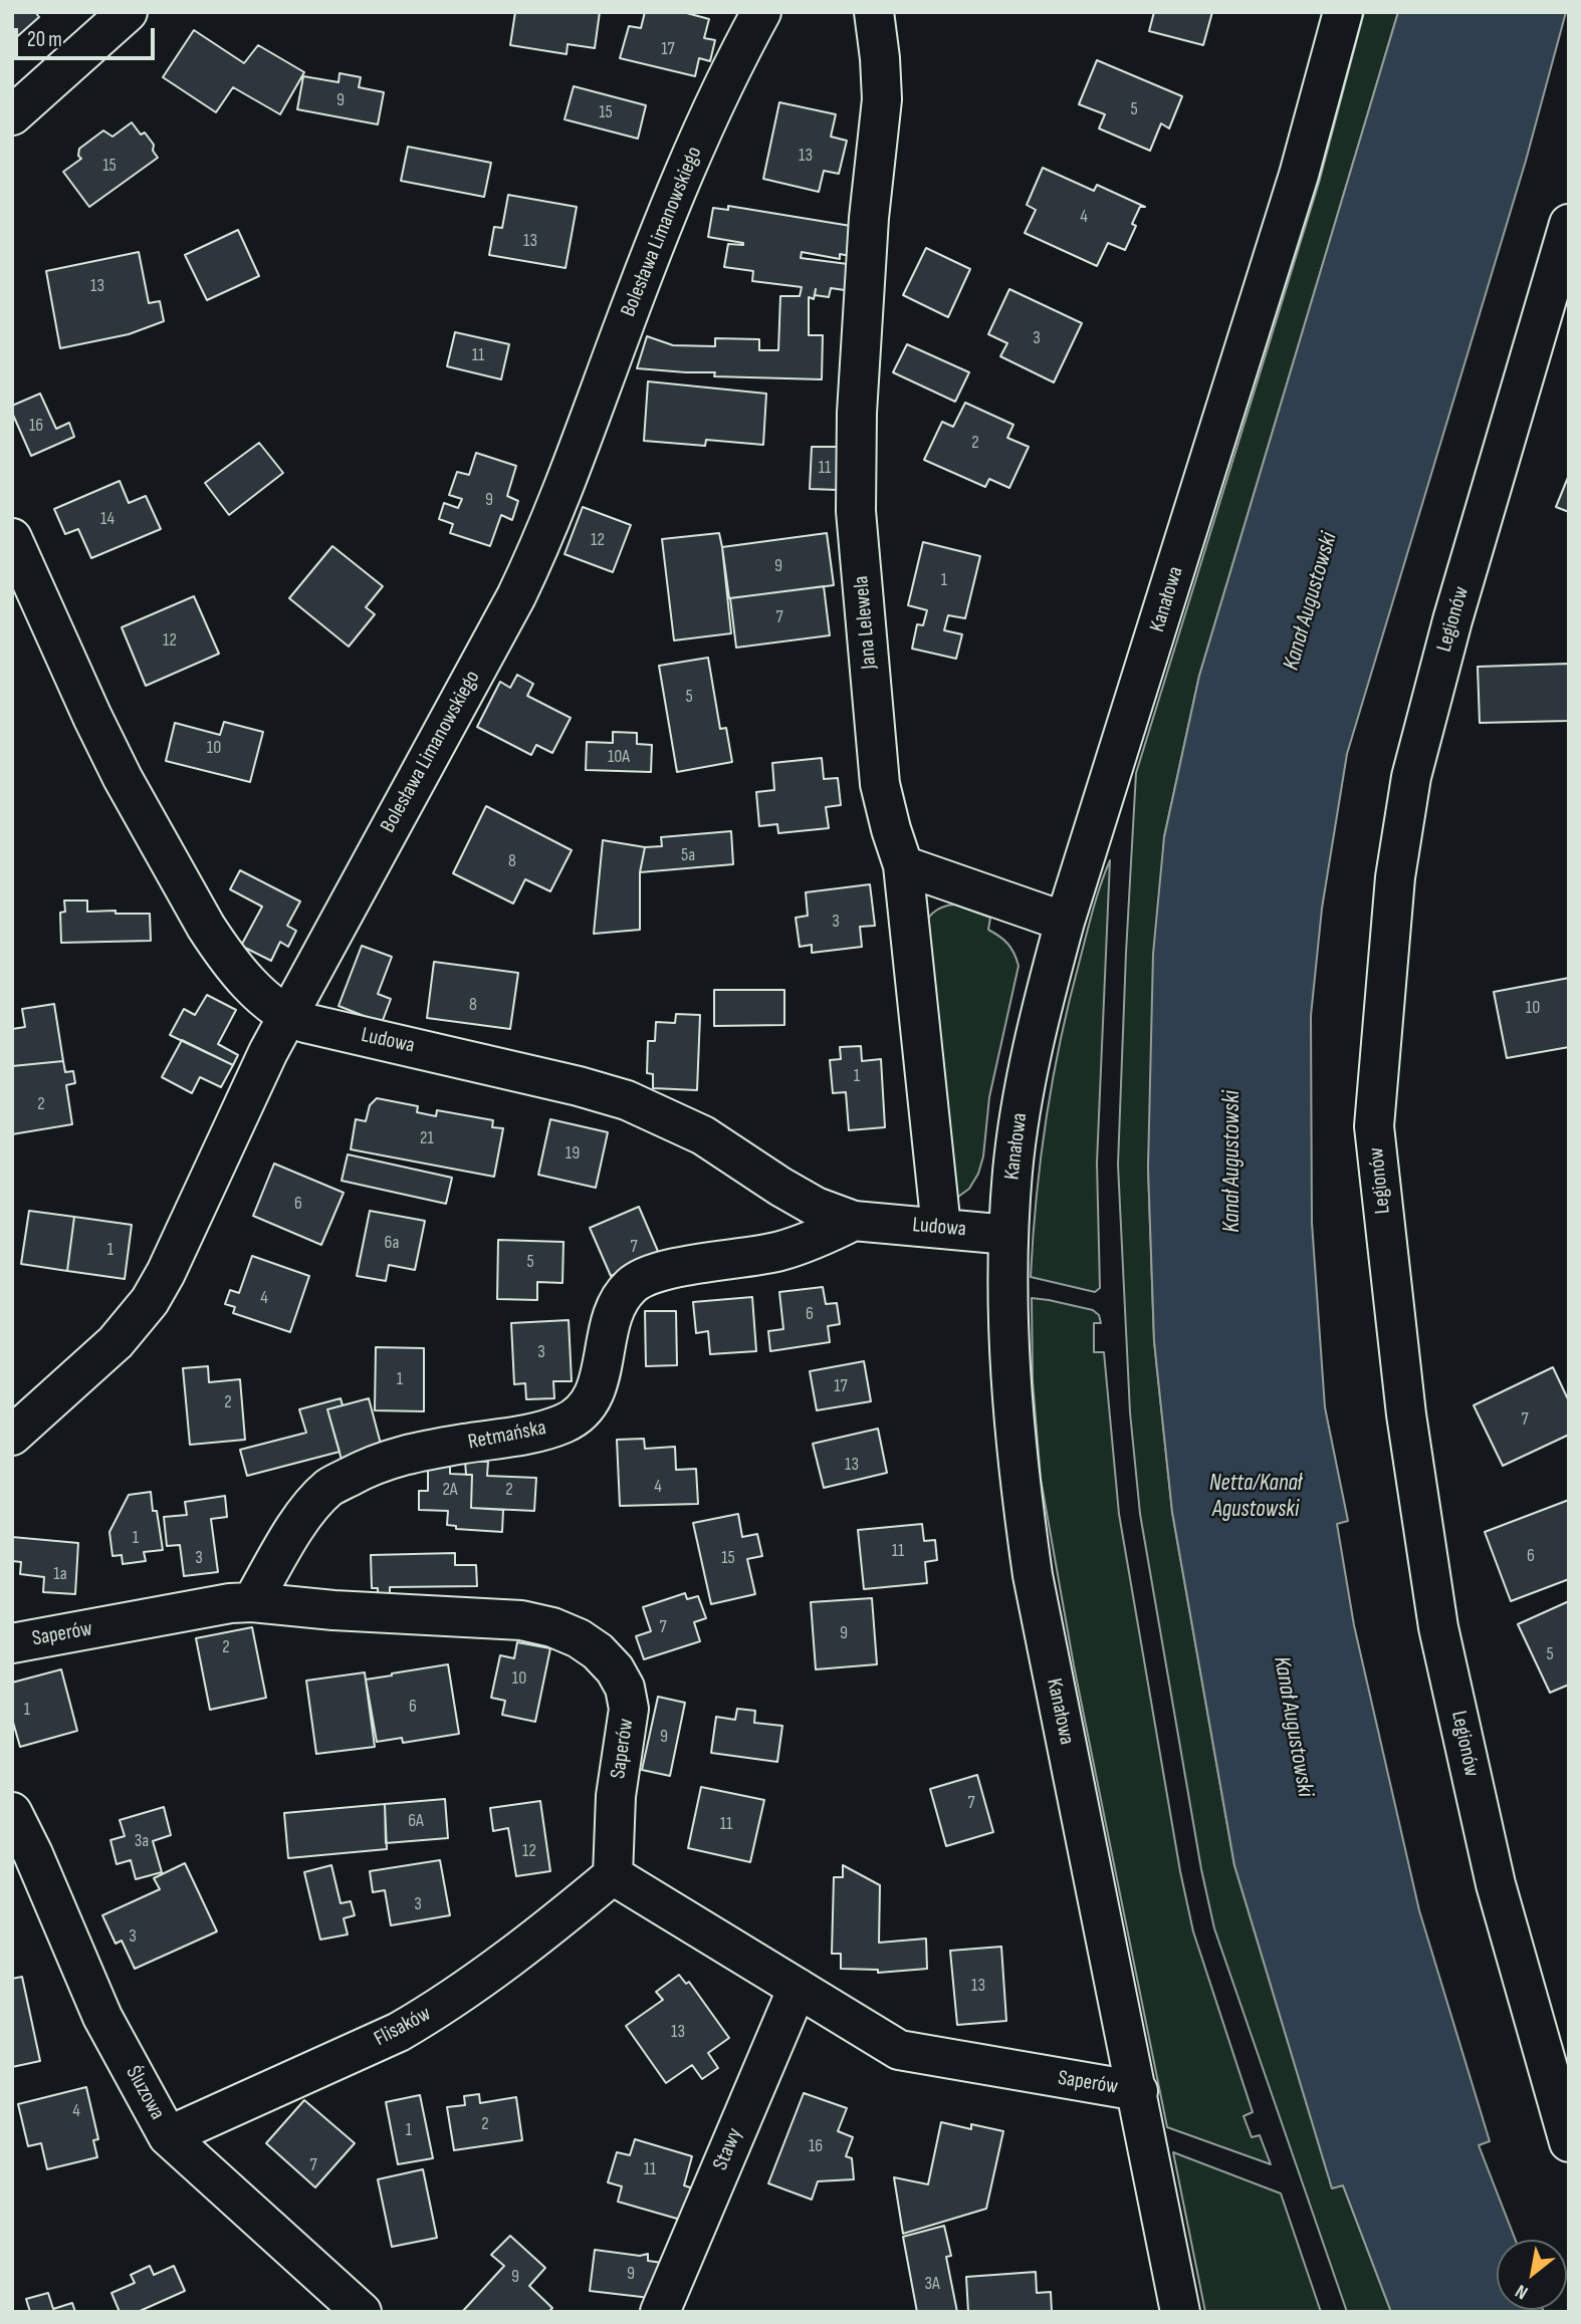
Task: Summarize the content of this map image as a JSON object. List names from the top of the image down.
{
  "streets": {
    "street": [
      "Bolesława Limanowskiego",
      "Kanałowa",
      "Legionów",
      "Jana Lelewela",
      "Ludowa",
      "Retmańska",
      "Saperów",
      "Flisaków",
      "Śluzowa",
      "Stawy"
    ]
  },
  "crossings": [
    ["Bolesława Limanowskiego", "Ludowa"],
    ["Kanałowa", "Ludowa"],
    ["Kanałowa", "Saperów"],
    ["Jana Lelewela", "Ludowa"],
    ["Ludowa", "Retmańska"],
    ["Retmańska", "Saperów"],
    ["Saperów", "Flisaków"],
    ["Saperów", "Stawy"],
    ["Flisaków", "Śluzowa"]
  ],
  "water": ["Kanał Augustowski", "Netta/Kanał Agustowski"],
  "house_numbers": [
    "17",
    "9",
    "5",
    "15",
    "13",
    "15",
    "4",
    "13",
    "13",
    "3",
    "11",
    "16",
    "2",
    "11",
    "9",
    "14",
    "12",
    "9",
    "1",
    "7",
    "12",
    "5",
    "10",
    "10A",
    "5a",
    "8",
    "3",
    "8",
    "10",
    "1",
    "2",
    "21",
    "19",
    "6",
    "6a",
    "7",
    "1",
    "5",
    "4",
    "6",
    "3",
    "1",
    "17",
    "2",
    "7",
    "13",
    "4",
    "2A",
    "2",
    "1",
    "11",
    "6",
    "3",
    "15",
    "1a",
    "7",
    "9",
    "2",
    "5",
    "10",
    "6",
    "1",
    "9",
    "7",
    "6A",
    "11",
    "3a",
    "12",
    "3",
    "3",
    "13",
    "13",
    "4",
    "2",
    "1",
    "16",
    "7",
    "11",
    "9",
    "9",
    "3A"
  ],
  "scale_bar": "20 m",
  "north": "bottom left"
}
